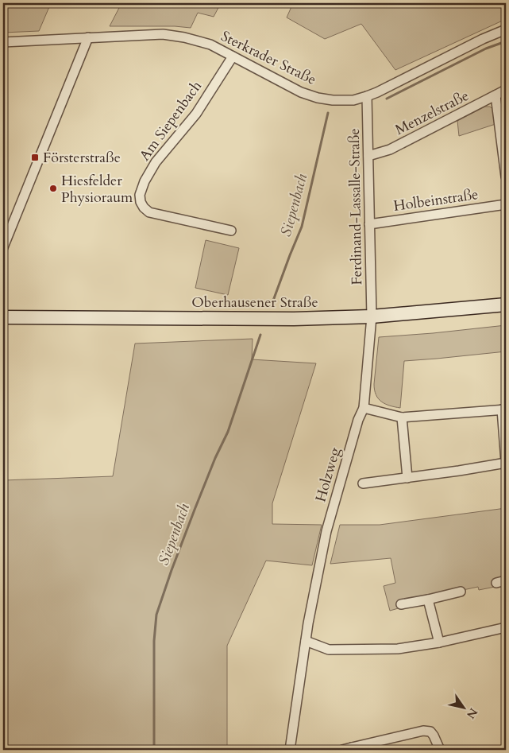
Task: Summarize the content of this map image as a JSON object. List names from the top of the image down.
{
  "streets": {
    "main road": ["Oberhausener Straße"],
    "street": [
      "Sterkrader Straße",
      "Menzelstraße",
      "Am Siepenbach",
      "Holbeinstraße",
      "Ferdinand-Lassalle-Straße",
      "Holzweg"
    ]
  },
  "crossings": [
    ["Sterkrader Straße", "Am Siepenbach"],
    ["Sterkrader Straße", "Ferdinand-Lassalle-Straße"],
    ["Menzelstraße", "Ferdinand-Lassalle-Straße"],
    ["Holbeinstraße", "Ferdinand-Lassalle-Straße"],
    ["Ferdinand-Lassalle-Straße", "Oberhausener Straße"],
    ["Ferdinand-Lassalle-Straße", "Holzweg"],
    ["Oberhausener Straße", "Holzweg"]
  ],
  "water": ["Siepenbach"],
  "places": {
    "transit": ["Försterstraße"],
    "other": ["Hiesfelder Physioraum"]
  },
  "north": "bottom right"
}
